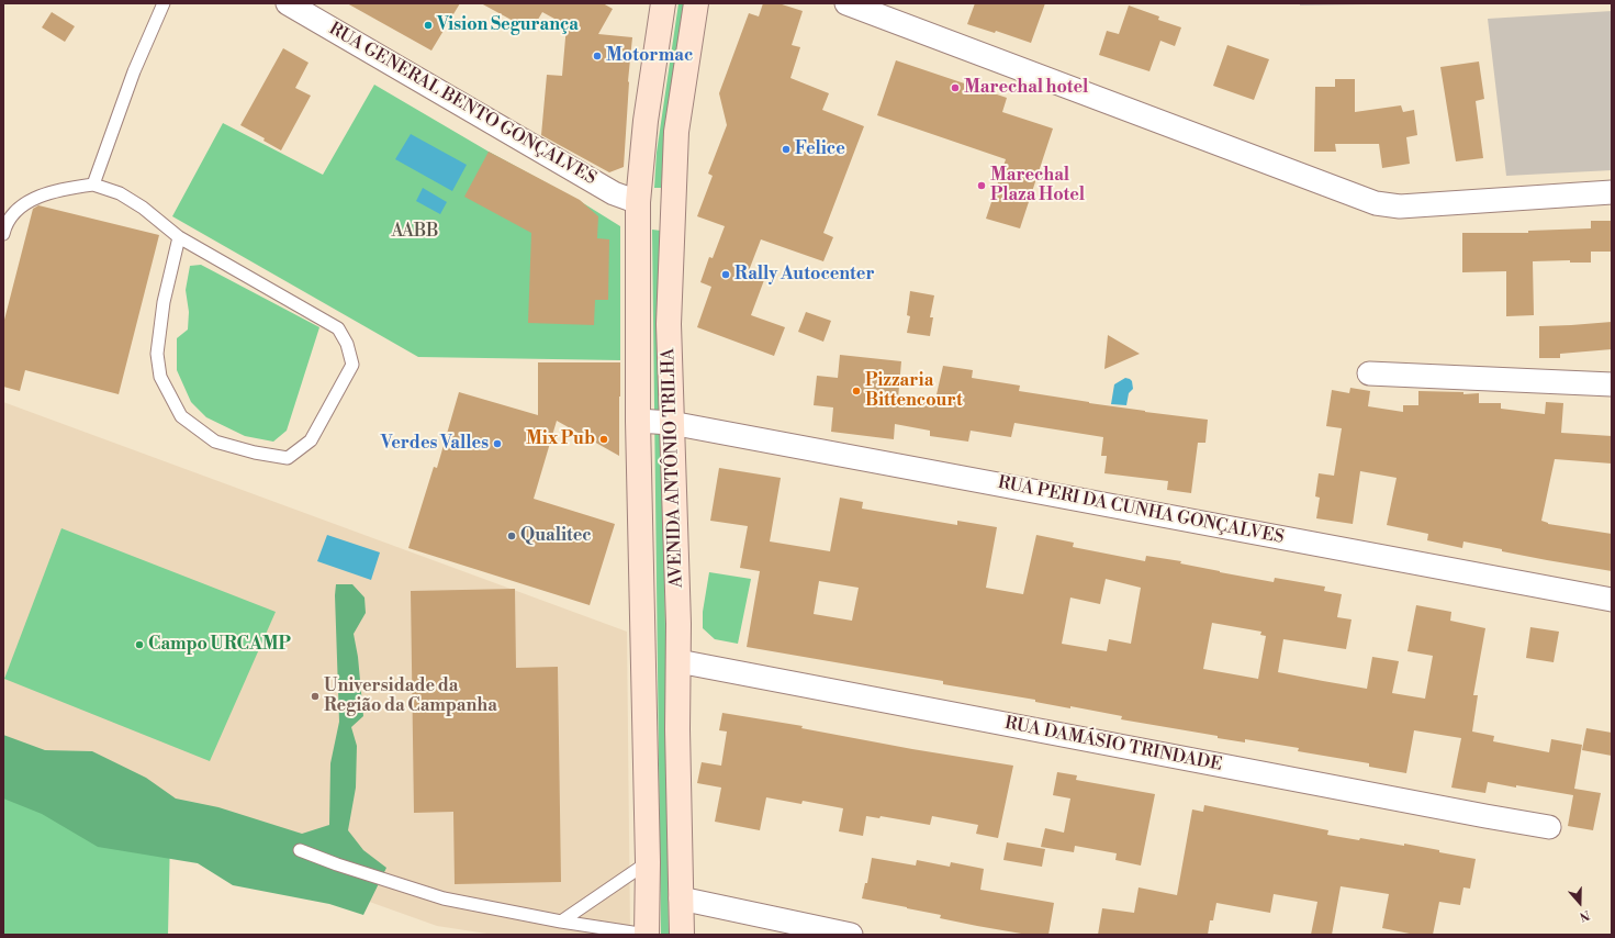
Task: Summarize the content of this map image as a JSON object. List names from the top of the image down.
{
  "streets": {
    "main road": ["AVENIDA ANTÔNIO TRILHA"],
    "street": ["RUA GENERAL BENTO GONÇALVES", "RUA PERI DA CUNHA GONÇALVES", "RUA DAMÁSIO TRINDADE"]
  },
  "crossings": [
    ["RUA GENERAL BENTO GONÇALVES", "AVENIDA ANTÔNIO TRILHA"],
    ["AVENIDA ANTÔNIO TRILHA", "RUA PERI DA CUNHA GONÇALVES"],
    ["AVENIDA ANTÔNIO TRILHA", "RUA DAMÁSIO TRINDADE"]
  ],
  "parks": ["AABB"],
  "places": [
    "Vision Segurança",
    "Motormac",
    "Marechal hotel",
    "Felice",
    "Marechal Plaza Hotel",
    "Rally Autocenter",
    "Pizzaria Bittencourt",
    "Mix Pub",
    "Verdes Valles",
    "Qualitec",
    "Campo URCAMP",
    "Universidade da Região da Campanha"
  ],
  "north": "bottom"
}
